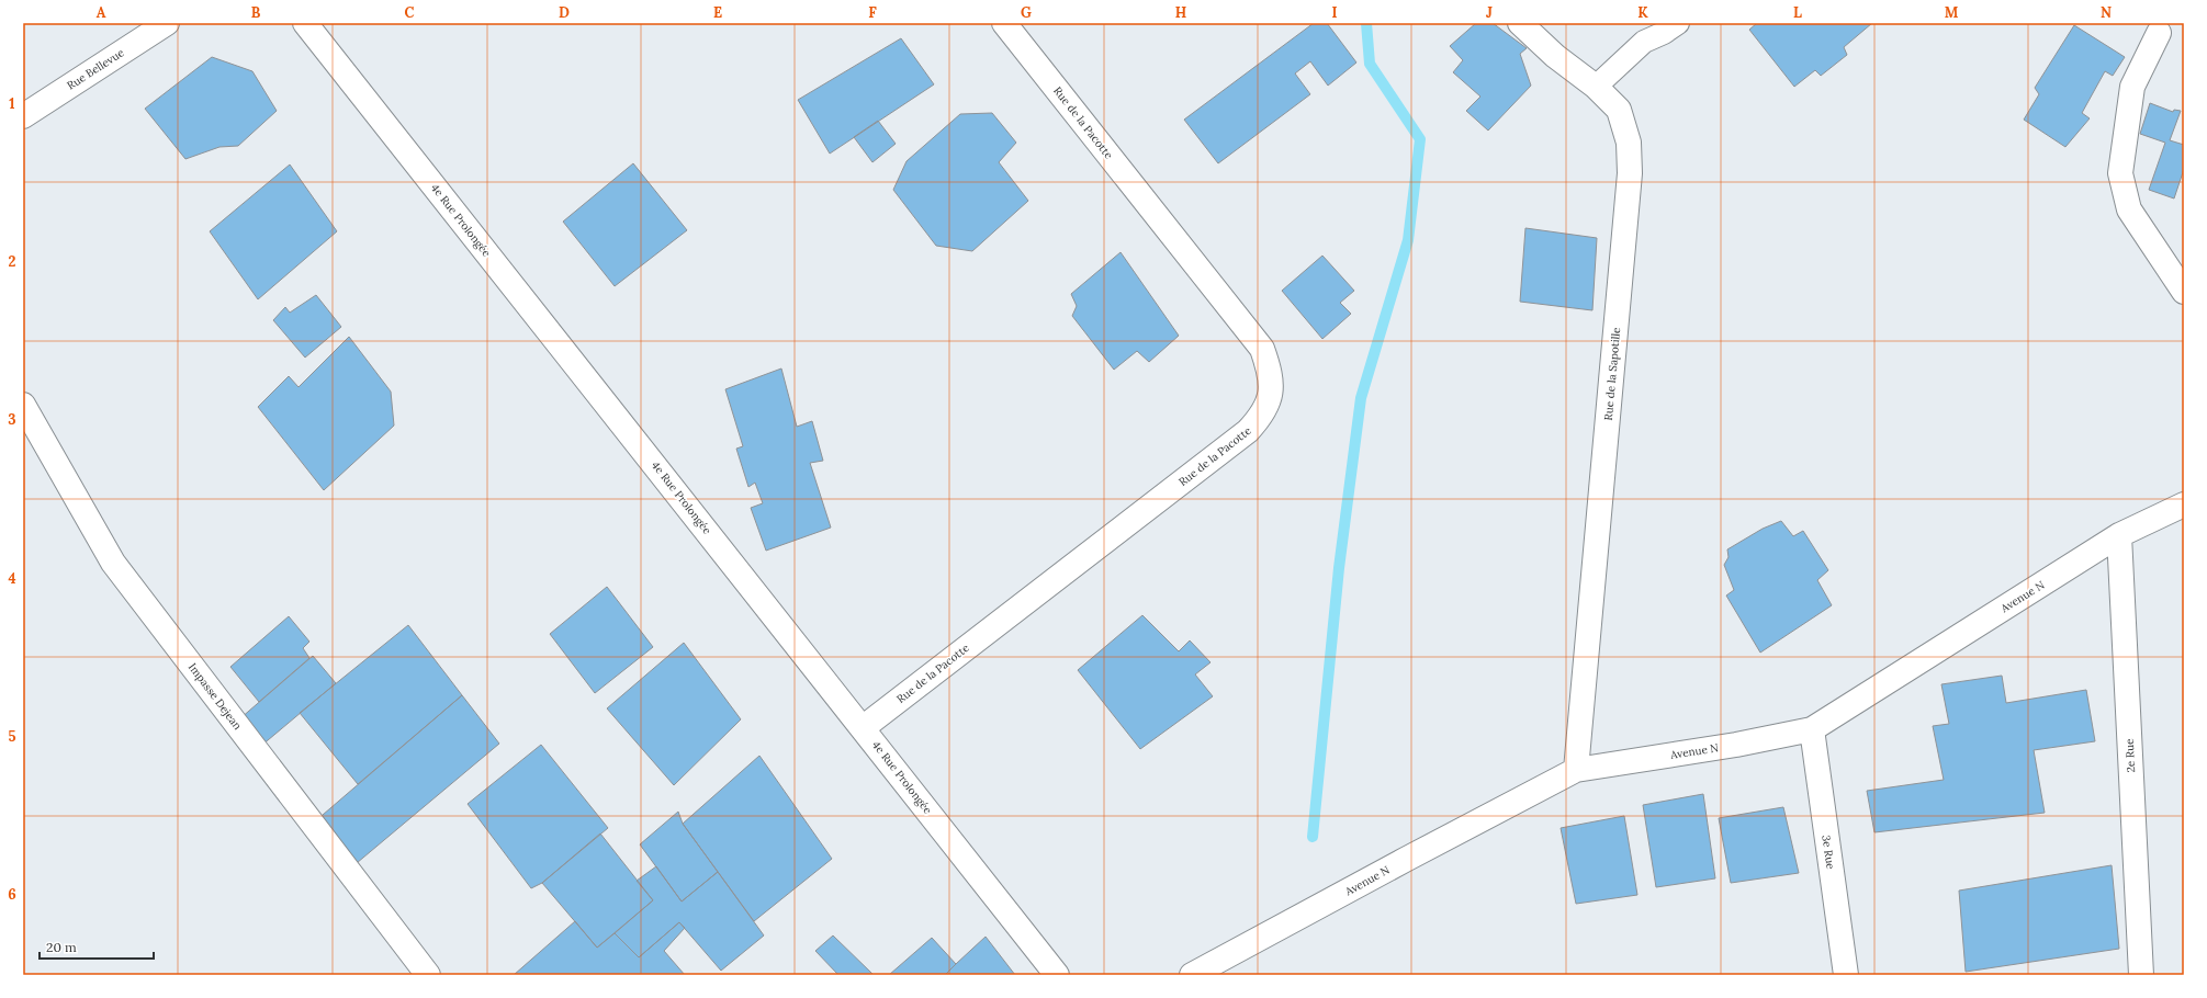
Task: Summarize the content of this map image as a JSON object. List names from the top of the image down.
{
  "streets": {
    "street": [
      "Rue Bellevue",
      "Rue de la Pacotte",
      "4e Rue Prolongée",
      "Rue de la Sapotille",
      "Avenue N",
      "Impasse Dejean",
      "2e Rue",
      "3e Rue"
    ]
  },
  "crossings": [
    ["Rue de la Pacotte", "4e Rue Prolongée"],
    ["Rue de la Sapotille", "Avenue N"],
    ["Avenue N", "2e Rue"],
    ["Avenue N", "3e Rue"]
  ],
  "scale_bar": "20 m",
  "grid": {
    "columns": [
      "A",
      "B",
      "C",
      "D",
      "E",
      "F",
      "G",
      "H",
      "I",
      "J",
      "K",
      "L",
      "M",
      "N"
    ],
    "rows": [
      "1",
      "2",
      "3",
      "4",
      "5",
      "6"
    ]
  }
}
